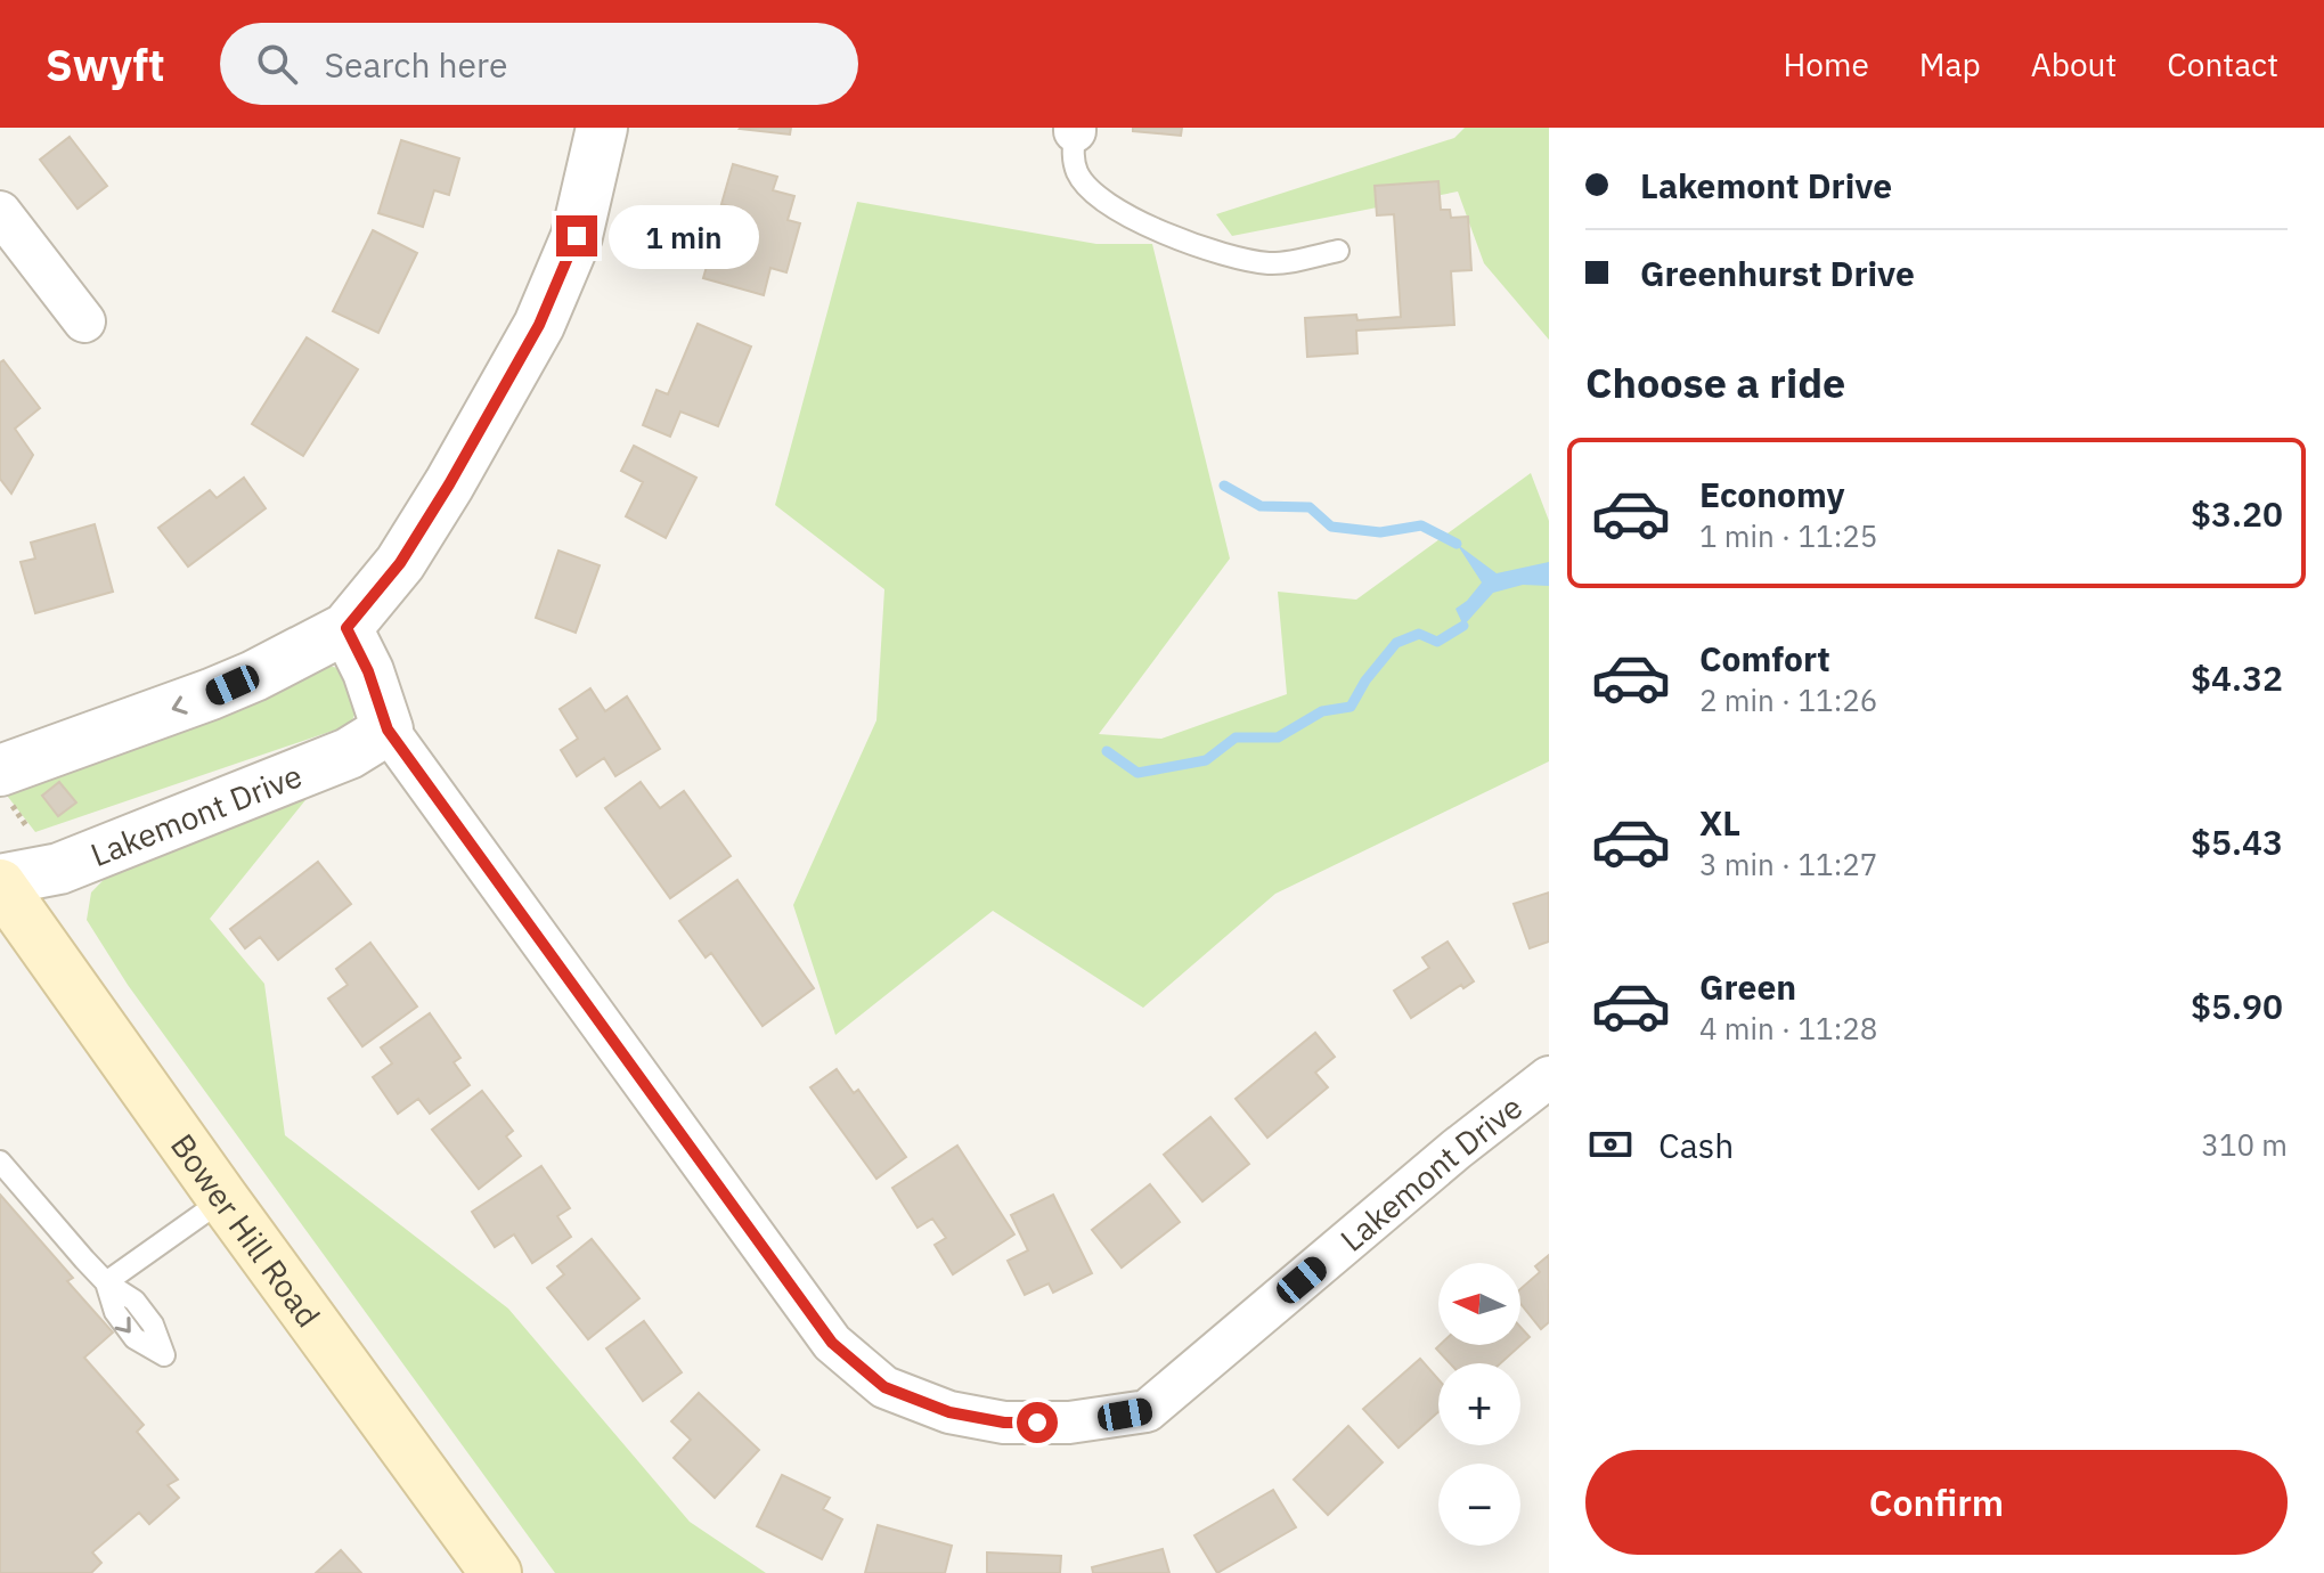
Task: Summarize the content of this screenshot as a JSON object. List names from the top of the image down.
{
  "streets": {
    "main road": ["Bower Hill Road"],
    "street": ["Lakemont Drive"]
  },
  "crossings": [
    ["Lakemont Drive", "Bower Hill Road"]
  ],
  "north": "left",
  "page": {
    "header": "Swyft",
    "search": "Search here",
    "nav": [
      "Home",
      "Map",
      "About",
      "Contact"
    ],
    "banner": ["Lakemont Drive", "Greenhurst Drive"],
    "bubble": "1 min",
    "heading": "Choose a ride",
    "list": [
      {
        "name": "Economy",
        "note": "1 min · 11:25",
        "value": "$3.20"
      },
      {
        "name": "Comfort",
        "note": "2 min · 11:26",
        "value": "$4.32"
      },
      {
        "name": "XL",
        "note": "3 min · 11:27",
        "value": "$5.43"
      },
      {
        "name": "Green",
        "note": "4 min · 11:28",
        "value": "$5.90"
      }
    ],
    "pay": ["Cash", "310 m"],
    "map_buttons": ["+", "−"],
    "buttons": "Confirm"
  }
}
